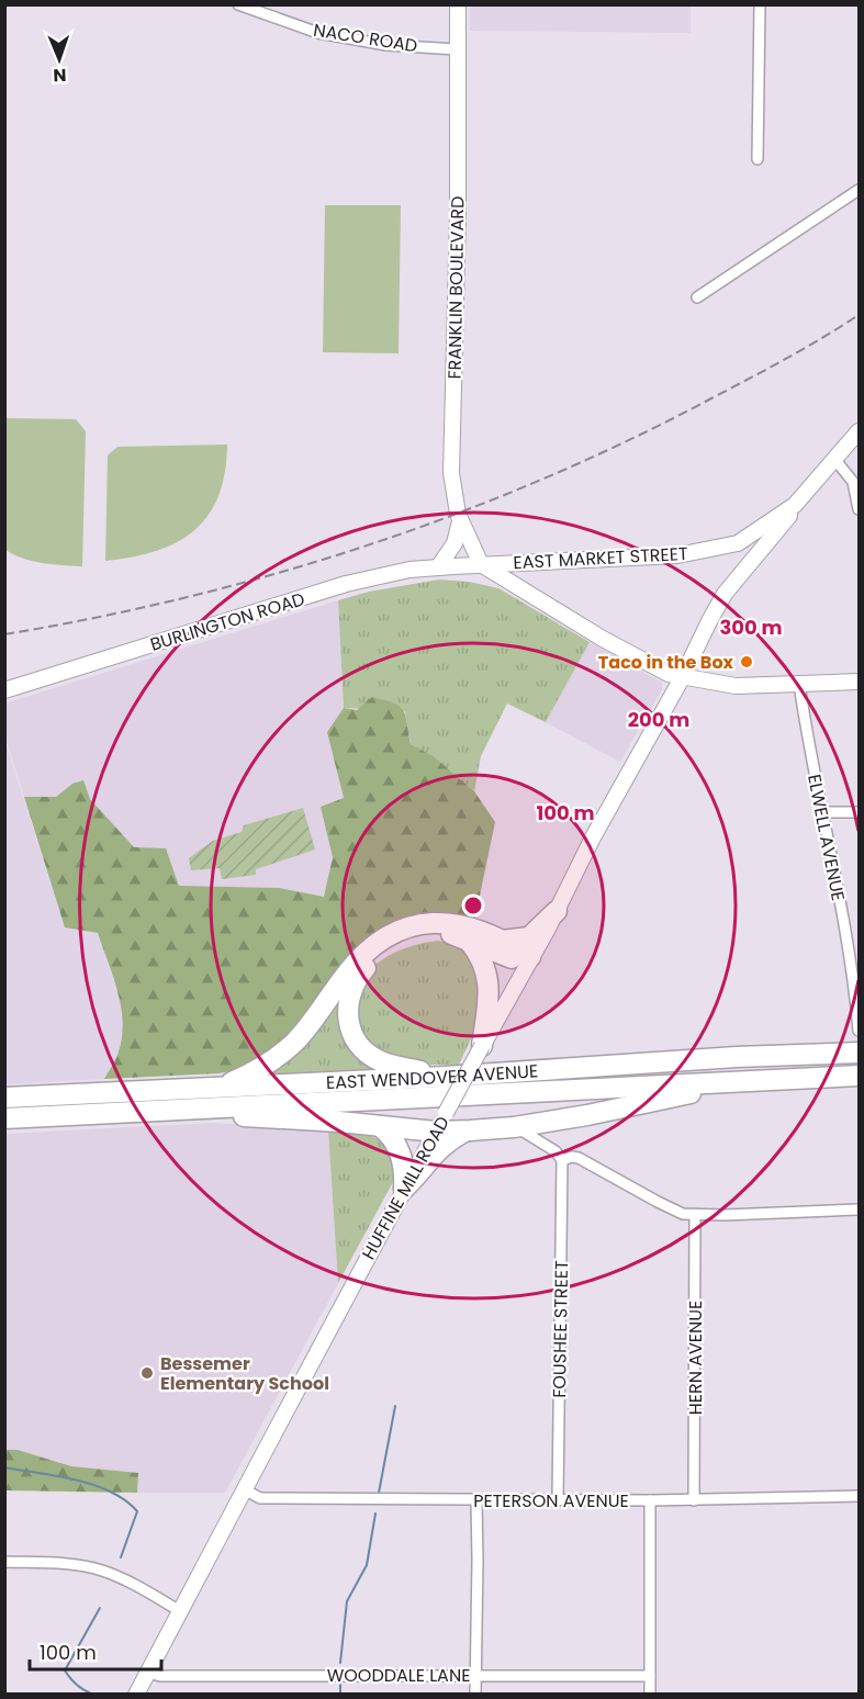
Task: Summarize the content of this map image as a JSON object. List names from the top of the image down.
{
  "streets": {
    "highway": ["EAST WENDOVER AVENUE"],
    "main road": [
      "FRANKLIN BOULEVARD",
      "EAST MARKET STREET",
      "BURLINGTON ROAD",
      "HUFFINE MILL ROAD"
    ],
    "street": [
      "NACO ROAD",
      "ELWELL AVENUE",
      "FOUSHEE STREET",
      "HERN AVENUE",
      "PETERSON AVENUE",
      "WOODDALE LANE"
    ]
  },
  "crossings": [
    ["NACO ROAD", "FRANKLIN BOULEVARD"],
    ["FRANKLIN BOULEVARD", "EAST MARKET STREET"],
    ["EAST MARKET STREET", "BURLINGTON ROAD"],
    ["EAST MARKET STREET", "HUFFINE MILL ROAD"],
    ["HUFFINE MILL ROAD", "PETERSON AVENUE"],
    ["HUFFINE MILL ROAD", "WOODDALE LANE"],
    ["FOUSHEE STREET", "PETERSON AVENUE"],
    ["HERN AVENUE", "PETERSON AVENUE"]
  ],
  "places": ["Taco in the Box", "Bessemer Elementary School"],
  "scale_bar": "100 m",
  "north": "bottom",
  "rings": ["300 m", "200 m", "100 m"]
}
